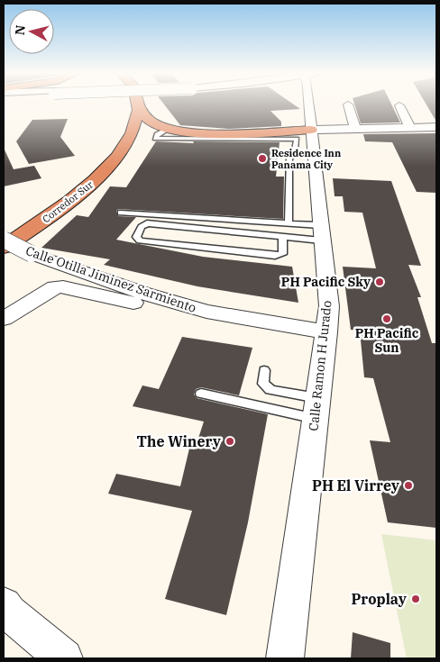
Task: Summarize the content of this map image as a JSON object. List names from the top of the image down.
{
  "streets": {
    "highway": ["Corredor Sur"],
    "street": ["Calle Otilla Jiminez Sarmiento", "Calle Ramon H Jurado"]
  },
  "crossings": [
    ["Calle Otilla Jiminez Sarmiento", "Calle Ramon H Jurado"]
  ],
  "places": [
    "Residence Inn Panama City",
    "PH Pacific Sky",
    "PH Pacific Sun",
    "The Winery",
    "PH El Virrey",
    "Proplay"
  ],
  "north": "left"
}
